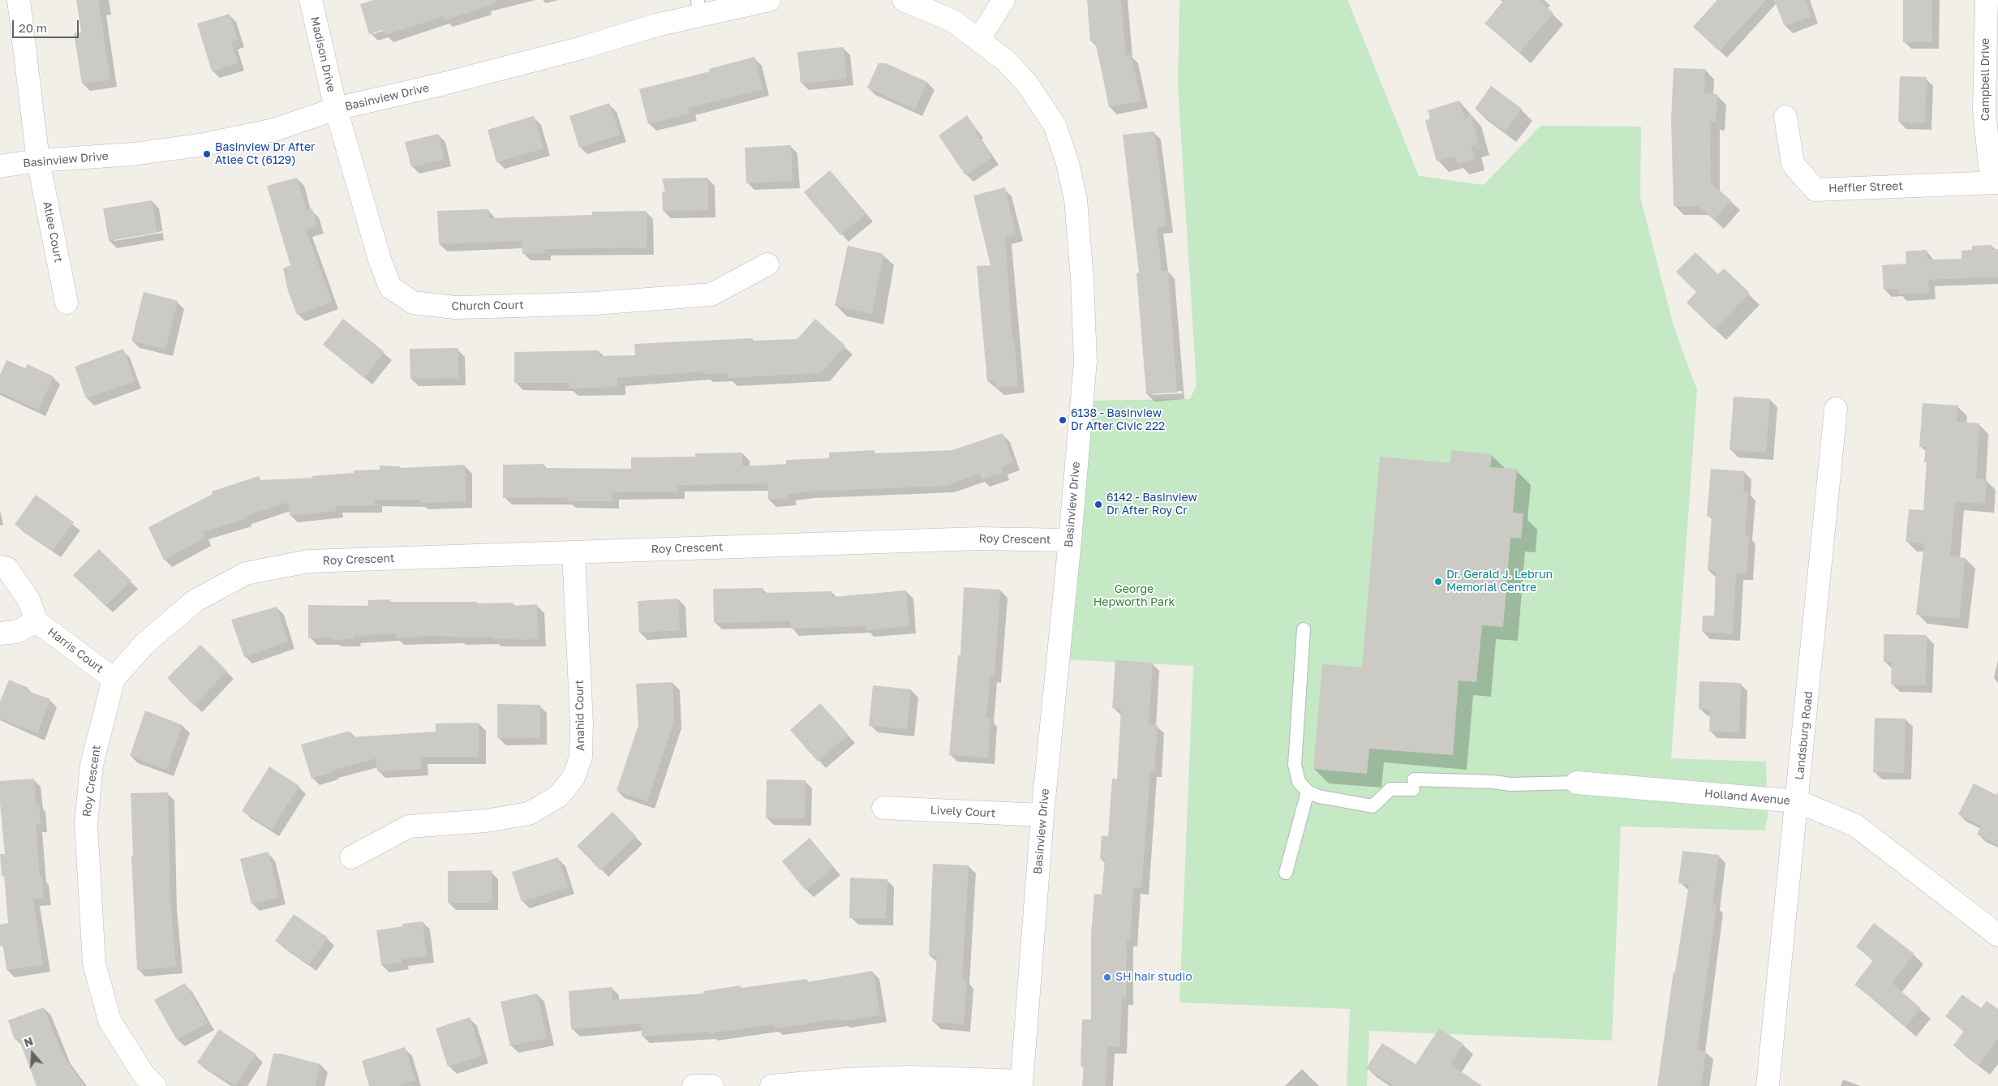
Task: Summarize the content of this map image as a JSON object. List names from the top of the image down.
{
  "streets": {
    "street": [
      "Madison Drive",
      "Campbell Drive",
      "Basinview Drive",
      "Heffler Street",
      "Atlee Court",
      "Church Court",
      "Roy Crescent",
      "Harris Court",
      "Anahid Court",
      "Landsburg Road",
      "Holland Avenue",
      "Lively Court"
    ]
  },
  "crossings": [
    ["Madison Drive", "Basinview Drive"],
    ["Madison Drive", "Church Court"],
    ["Campbell Drive", "Heffler Street"],
    ["Basinview Drive", "Atlee Court"],
    ["Basinview Drive", "Church Court"],
    ["Basinview Drive", "Roy Crescent"],
    ["Basinview Drive", "Lively Court"],
    ["Roy Crescent", "Harris Court"],
    ["Roy Crescent", "Anahid Court"],
    ["Landsburg Road", "Holland Avenue"]
  ],
  "parks": ["George Hepworth Park"],
  "places": [
    "Basinview Dr After Atlee Ct (6129)",
    "6138 - Basinview Dr After Civic 222",
    "6142 - Basinview Dr After Roy Cr",
    "Dr. Gerald J. Lebrun Memorial Centre",
    "SH hair studio"
  ],
  "scale_bar": "20 m",
  "north": "top"
}
